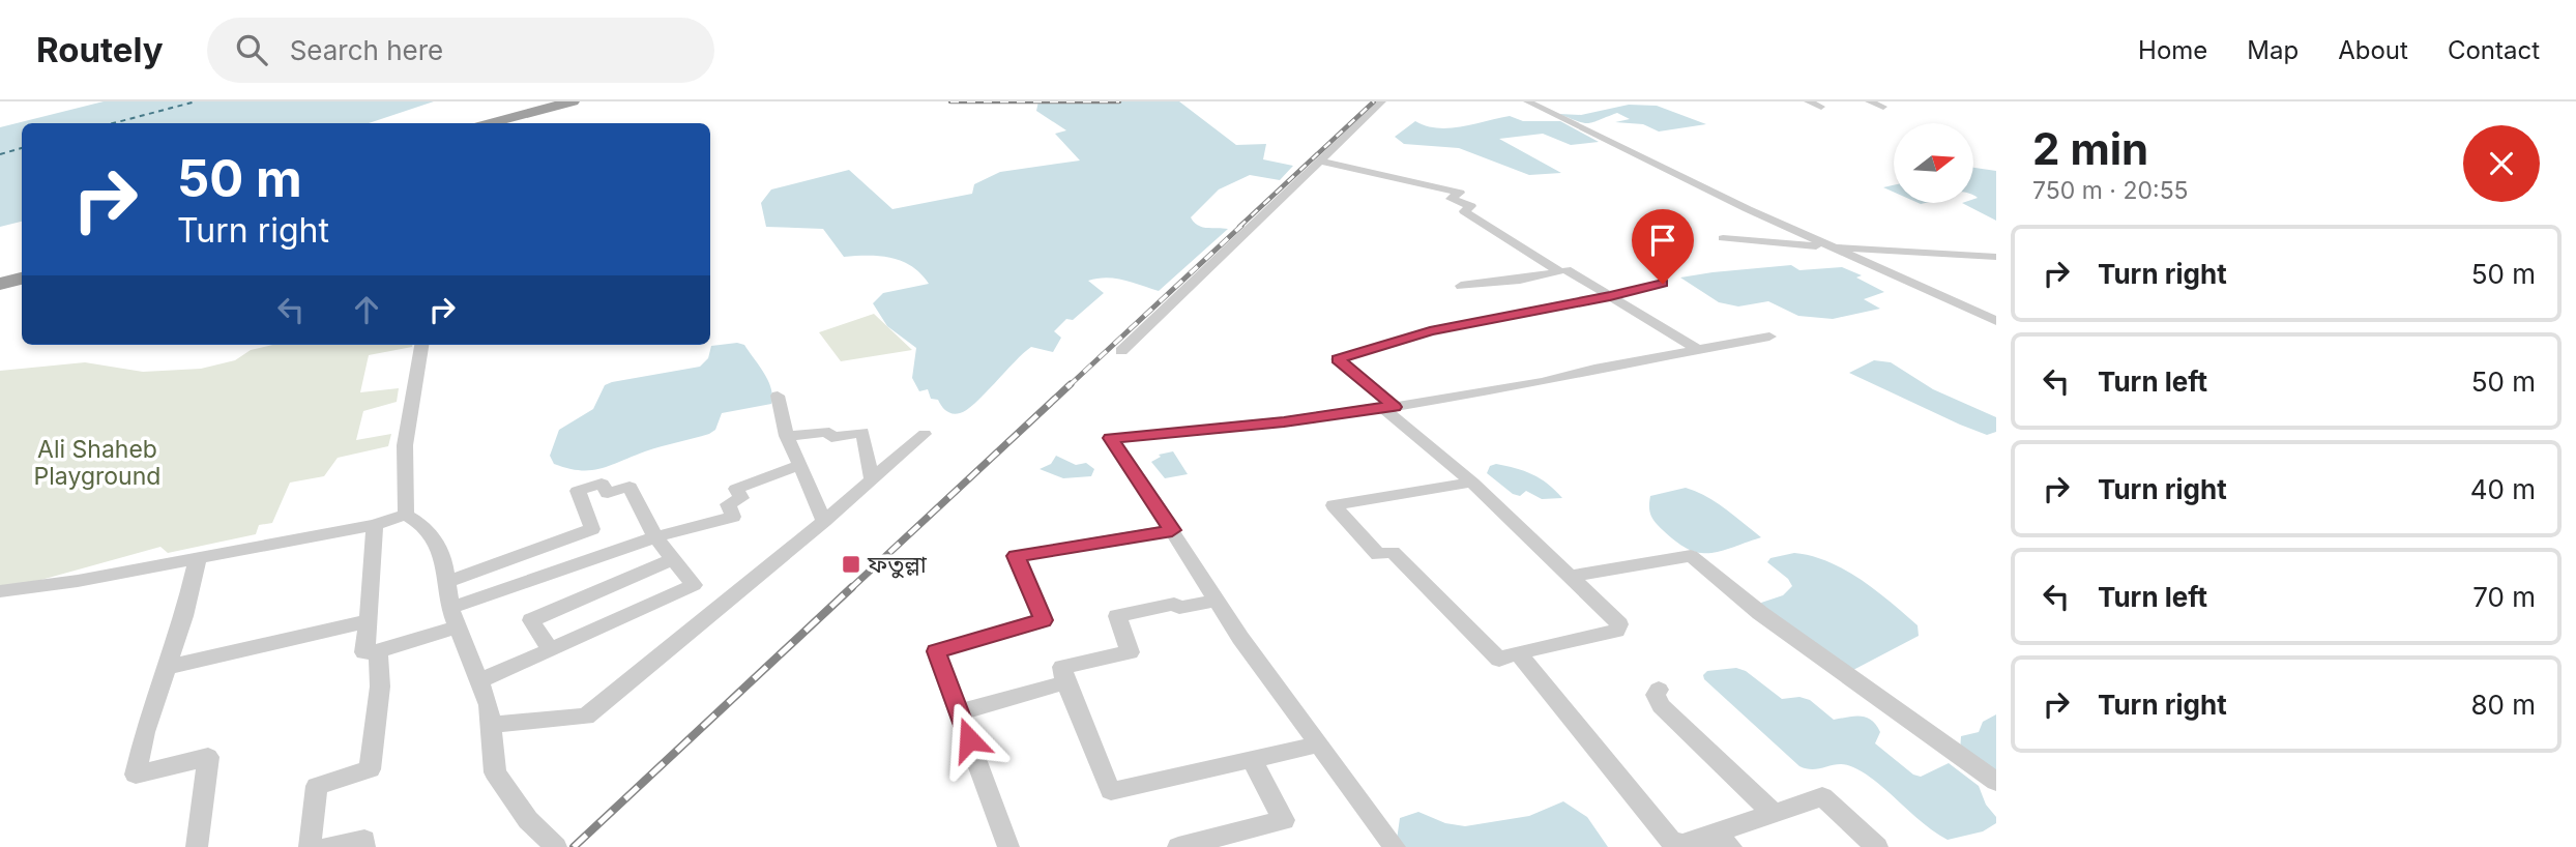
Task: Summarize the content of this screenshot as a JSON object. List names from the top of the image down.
{
  "parks": ["Ali Shaheb Playground"],
  "places": {
    "transit": ["ফতুল্লা"]
  },
  "north": "right",
  "page": {
    "header": "Routely",
    "search": "Search here",
    "nav": [
      "Home",
      "Map",
      "About",
      "Contact"
    ],
    "heading": ["2 min", "750 m · 20:55"],
    "turn": ["50 m", "Turn right"],
    "list": [
      {
        "name": "Turn right",
        "value": "50 m"
      },
      {
        "name": "Turn left",
        "value": "50 m"
      },
      {
        "name": "Turn right",
        "value": "40 m"
      },
      {
        "name": "Turn left",
        "value": "70 m"
      },
      {
        "name": "Turn right",
        "value": "80 m"
      }
    ]
  }
}
